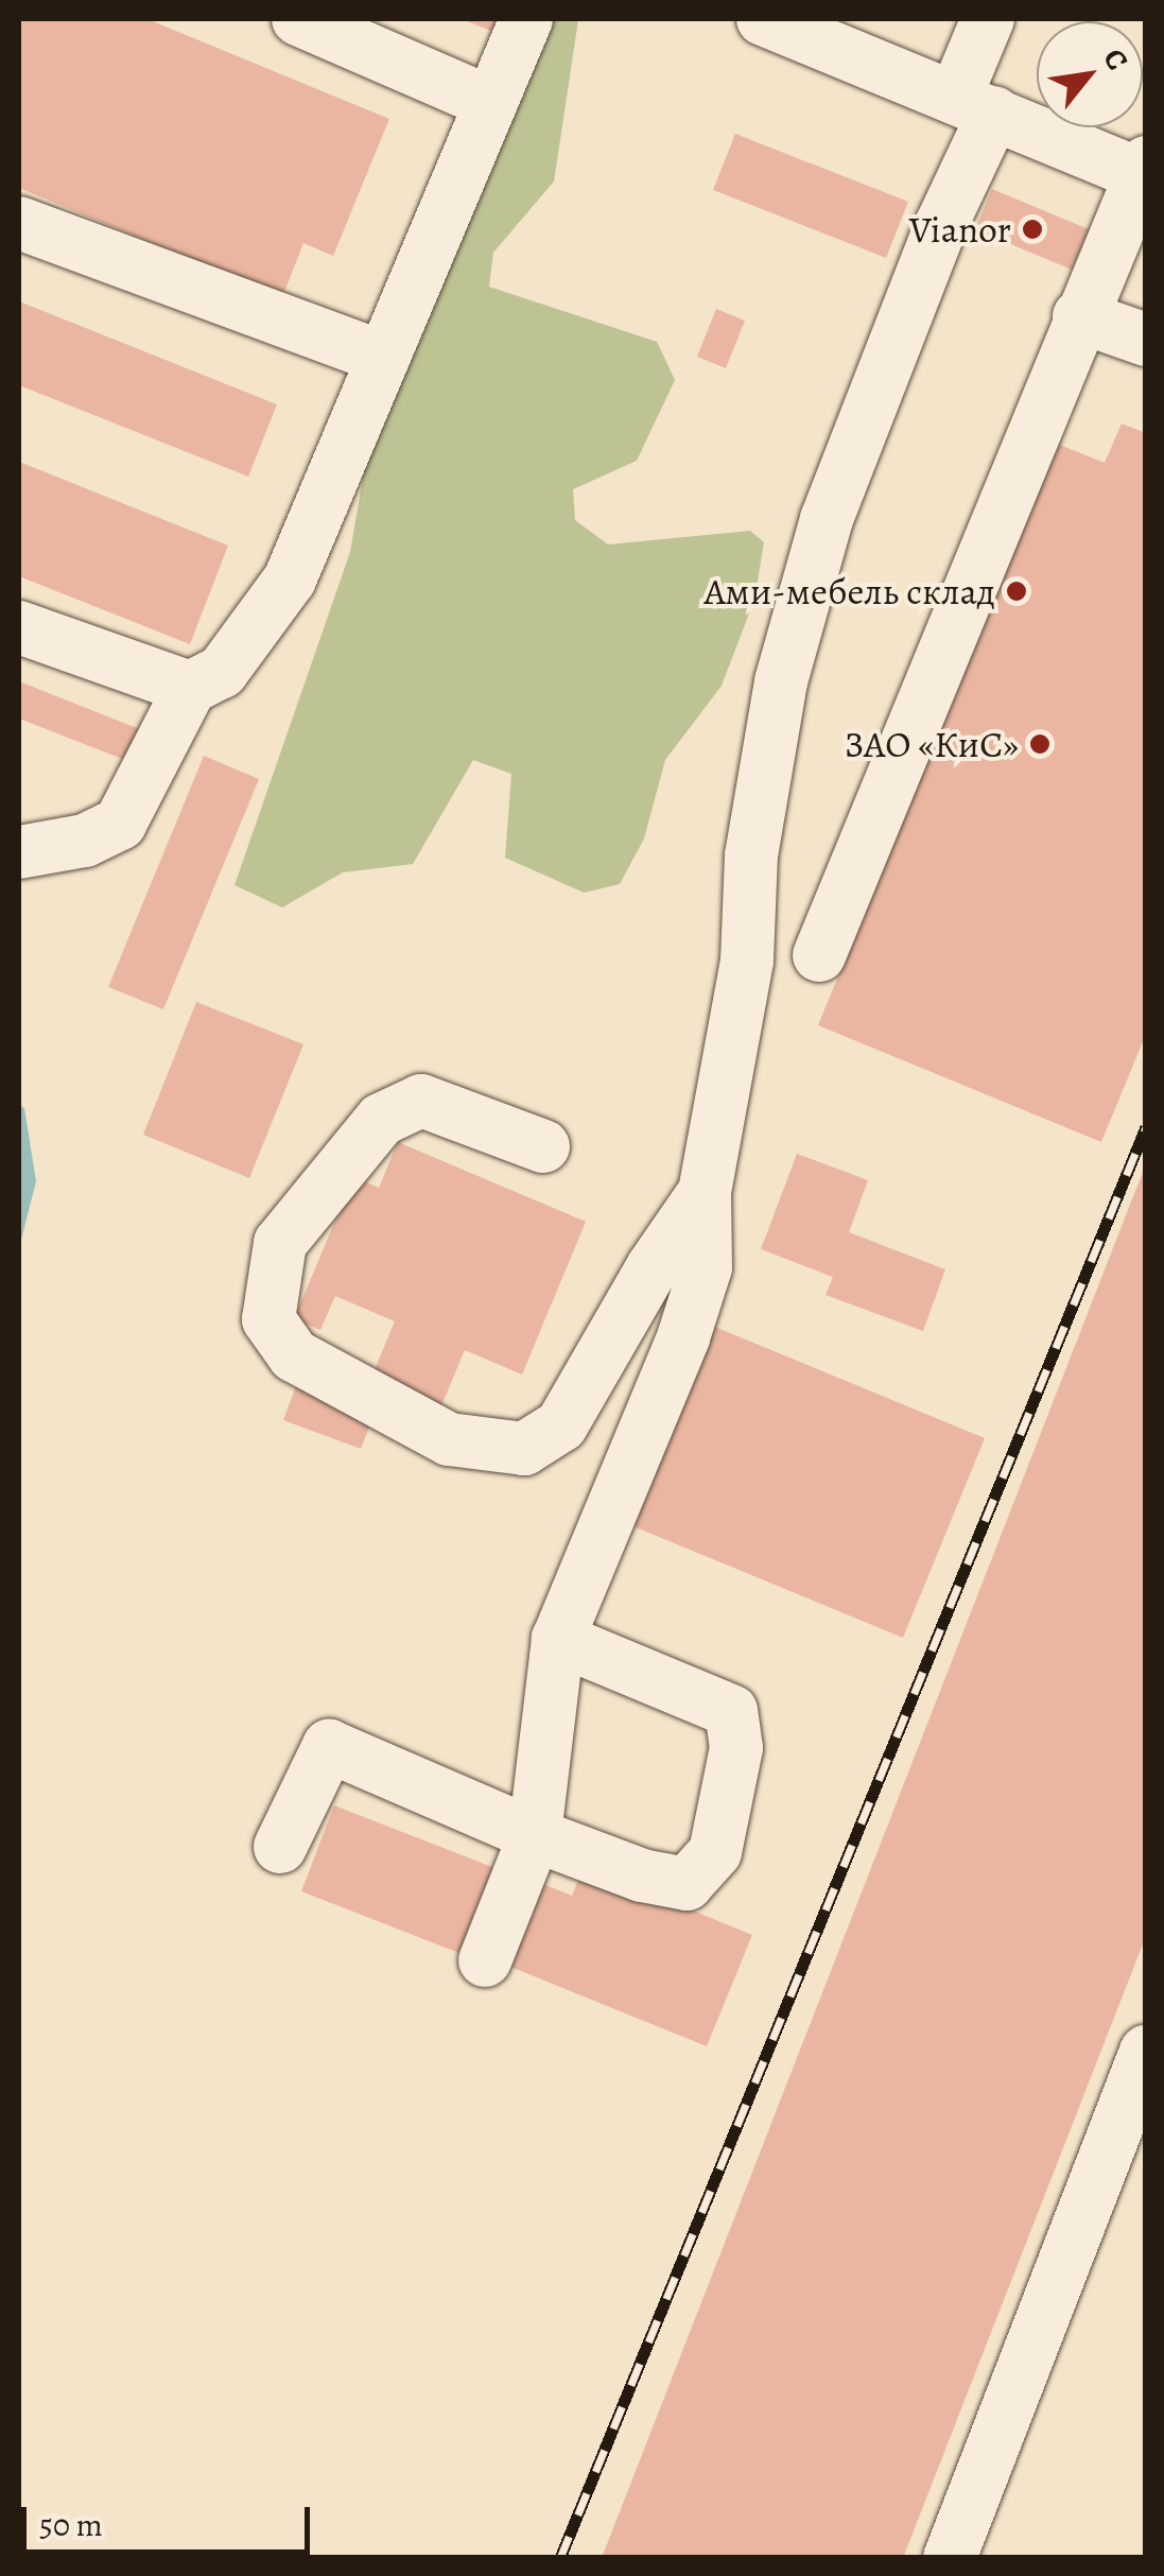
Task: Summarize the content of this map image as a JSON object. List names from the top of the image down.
{
  "places": ["Vianor", "Ами-мебель склад", "ЗАО «КиС»"],
  "scale_bar": "50 m",
  "north": "top right"
}
